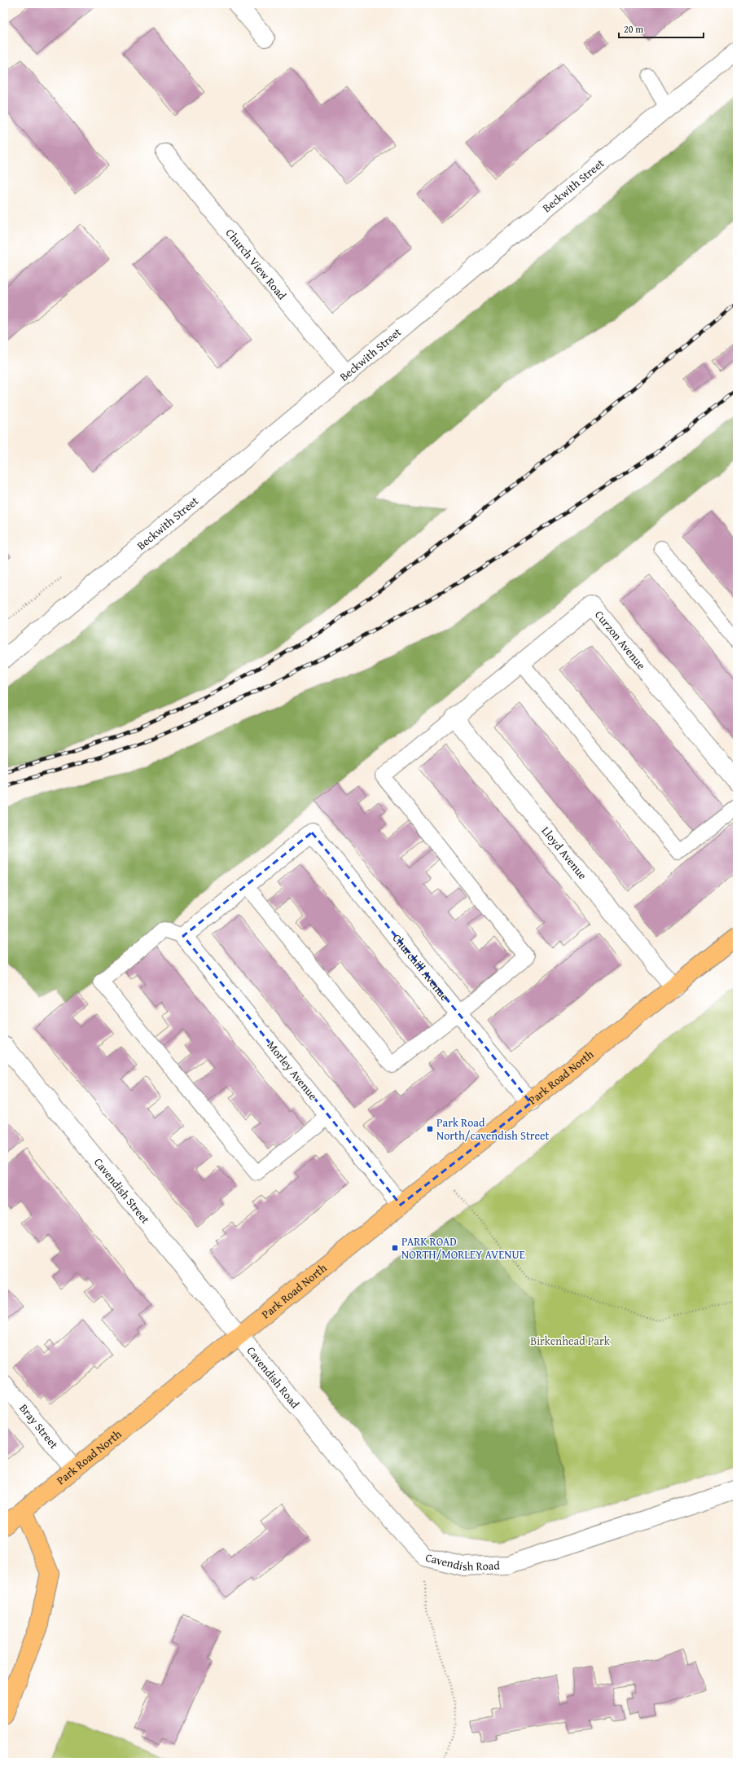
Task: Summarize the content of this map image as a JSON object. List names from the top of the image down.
{
  "streets": {
    "main road": ["Park Road North"],
    "street": [
      "Beckwith Street",
      "Church View Road",
      "Curzon Avenue",
      "Lloyd Avenue",
      "Churchill Avenue",
      "Morley Avenue",
      "Cavendish Street",
      "Cavendish Road",
      "Bray Street"
    ]
  },
  "crossings": [
    ["Beckwith Street", "Church View Road"],
    ["Curzon Avenue", "Lloyd Avenue"],
    ["Lloyd Avenue", "Park Road North"],
    ["Churchill Avenue", "Park Road North"],
    ["Morley Avenue", "Park Road North"],
    ["Park Road North", "Cavendish Street"],
    ["Park Road North", "Cavendish Road"],
    ["Park Road North", "Bray Street"],
    ["Cavendish Street", "Cavendish Road"]
  ],
  "parks": ["Birkenhead Park"],
  "places": {
    "transit": ["Park Road North/cavendish Street", "PARK ROAD NORTH/MORLEY AVENUE"]
  },
  "scale_bar": "20 m"
}
